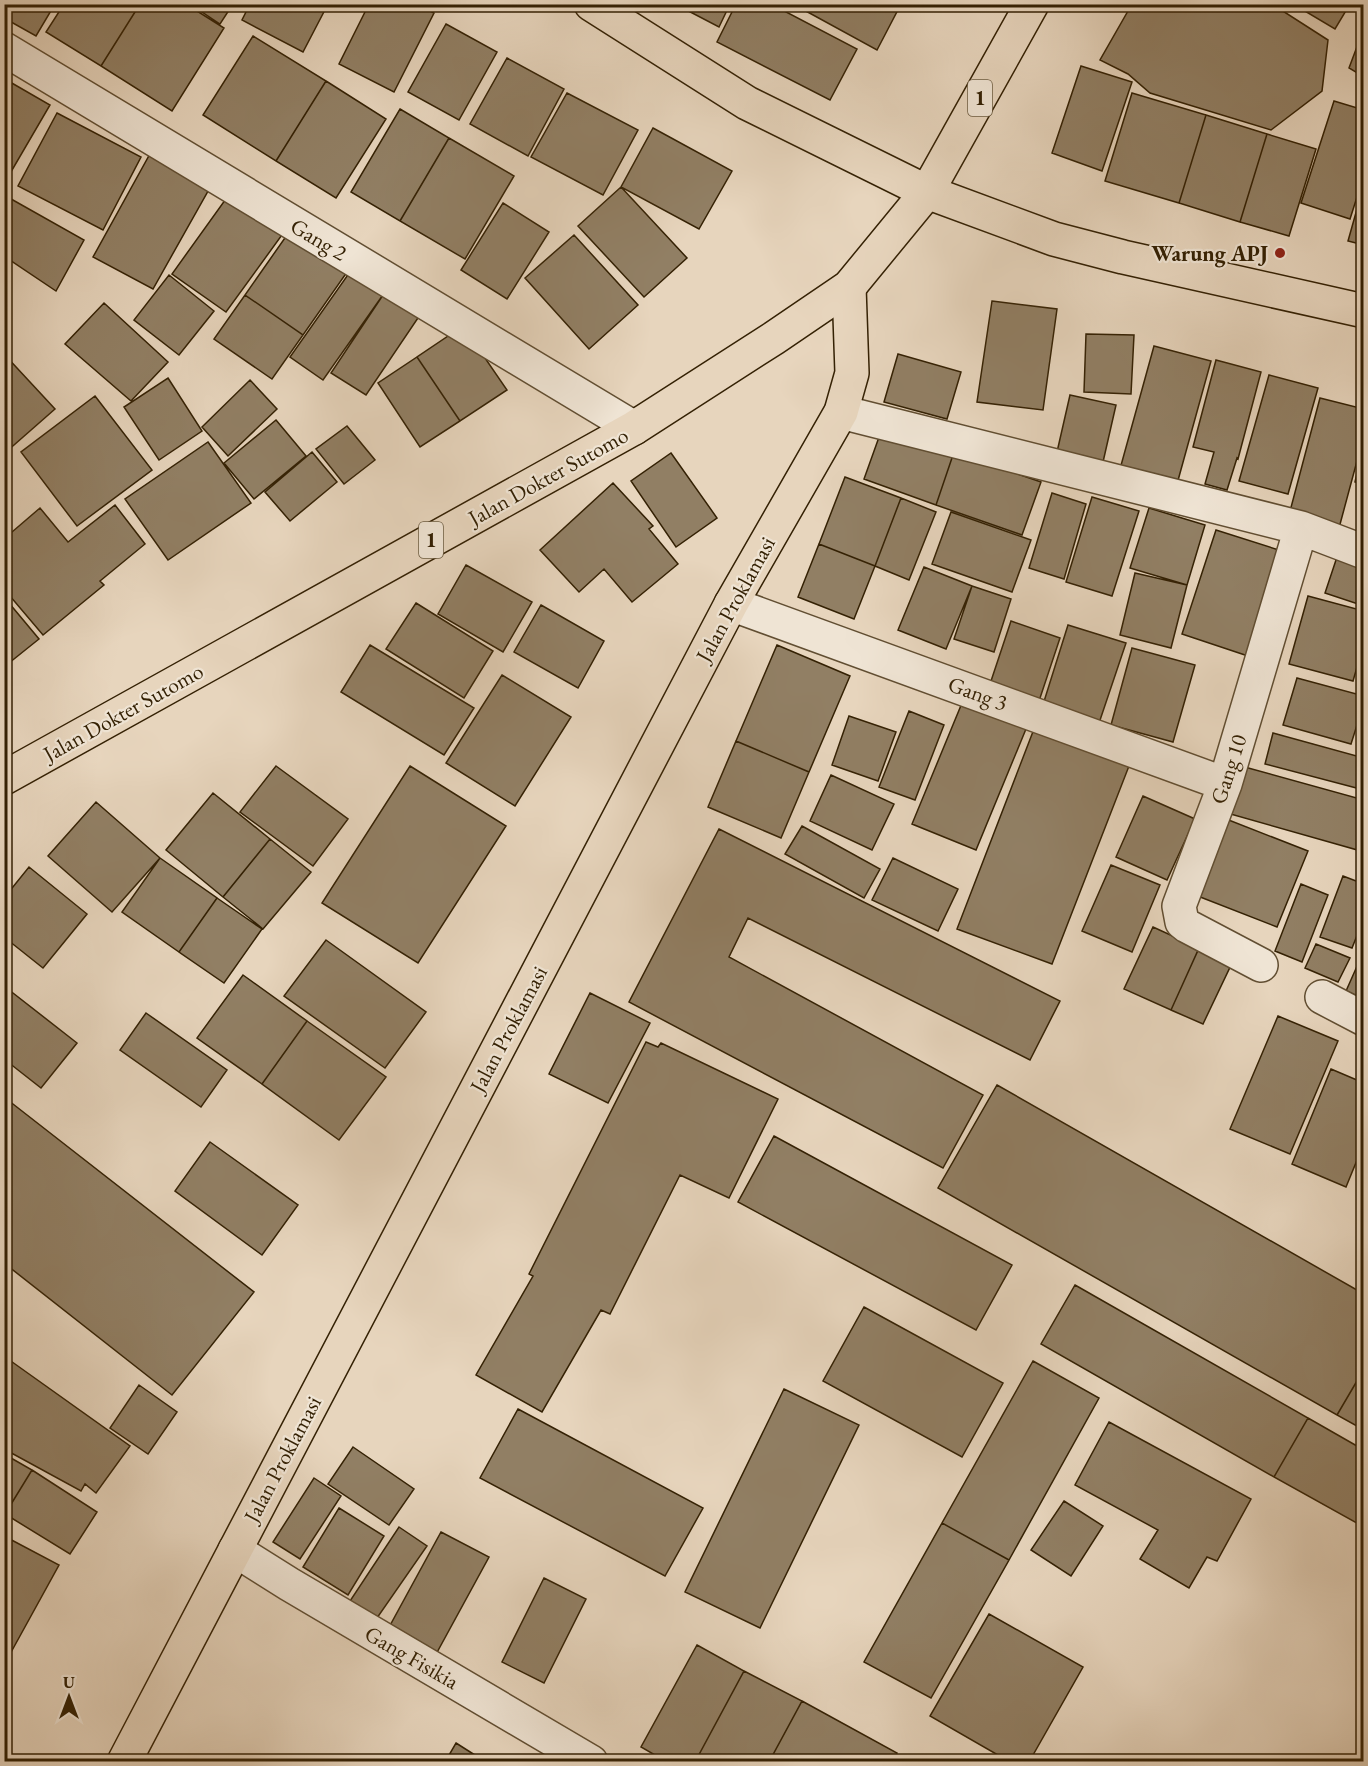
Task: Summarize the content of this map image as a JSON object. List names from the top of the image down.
{
  "streets": {
    "main road": ["1", "Jalan Dokter Sutomo", "Jalan Proklamasi"],
    "street": [
      "Gang 2",
      "Gang 3",
      "Gang 10",
      "Gang Fisikia"
    ]
  },
  "crossings": [
    ["1", "Jalan Dokter Sutomo"],
    ["Gang 2", "Jalan Dokter Sutomo"],
    ["Jalan Dokter Sutomo", "Jalan Proklamasi"],
    ["Jalan Proklamasi", "Gang 3"],
    ["Jalan Proklamasi", "Gang Fisikia"],
    ["Gang 3", "Gang 10"]
  ],
  "places": ["Warung APJ"],
  "north": "top"
}
